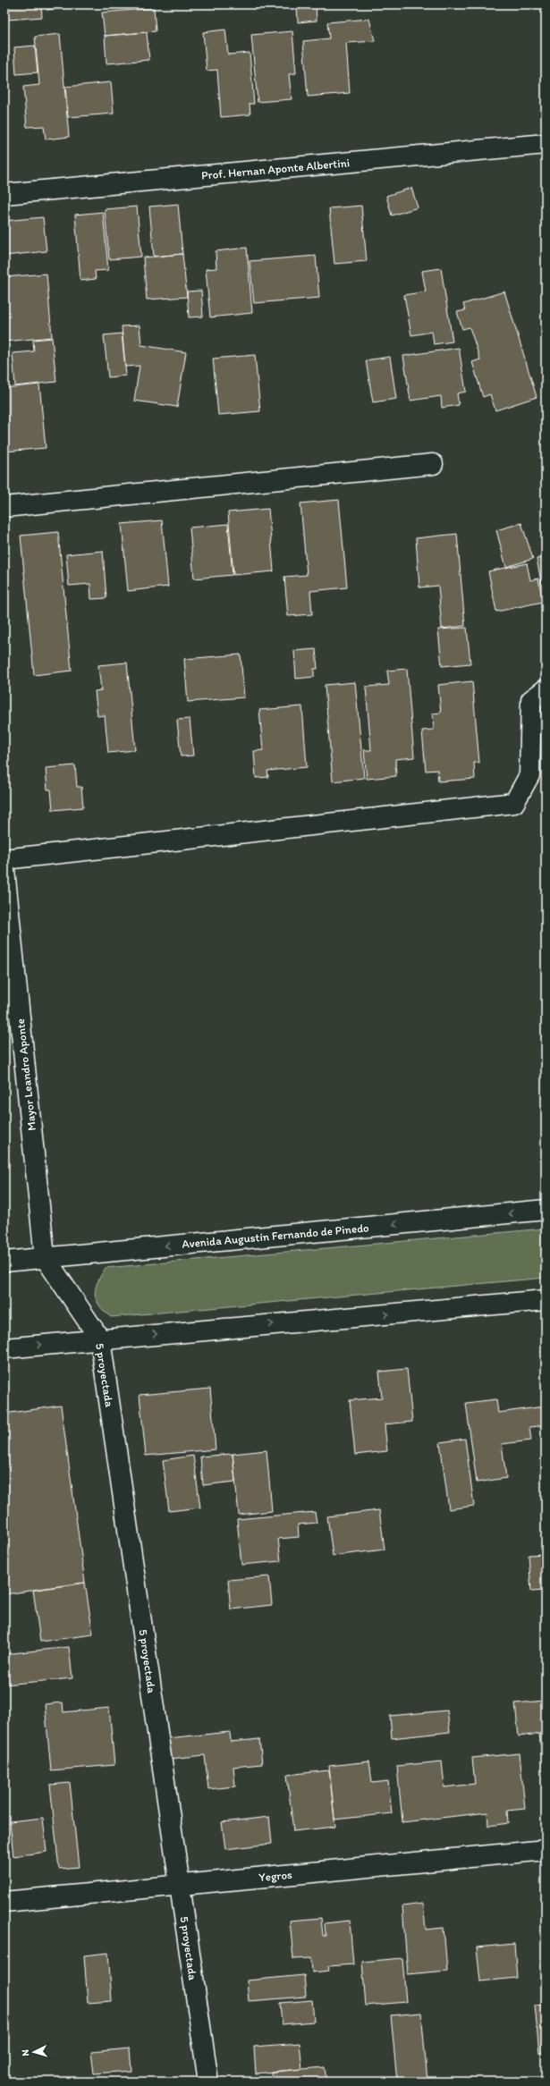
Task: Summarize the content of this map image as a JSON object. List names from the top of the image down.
{
  "streets": {
    "street": [
      "Prof. Hernan Aponte Albertini",
      "Mayor Leandro Aponte",
      "Avenida Augustín Fernando de Pinedo",
      "5 proyectada",
      "Yegros"
    ]
  },
  "crossings": [
    ["Mayor Leandro Aponte", "Avenida Augustín Fernando de Pinedo"],
    ["Mayor Leandro Aponte", "5 proyectada"],
    ["Avenida Augustín Fernando de Pinedo", "5 proyectada"],
    ["5 proyectada", "Yegros"]
  ],
  "north": "left"
}
